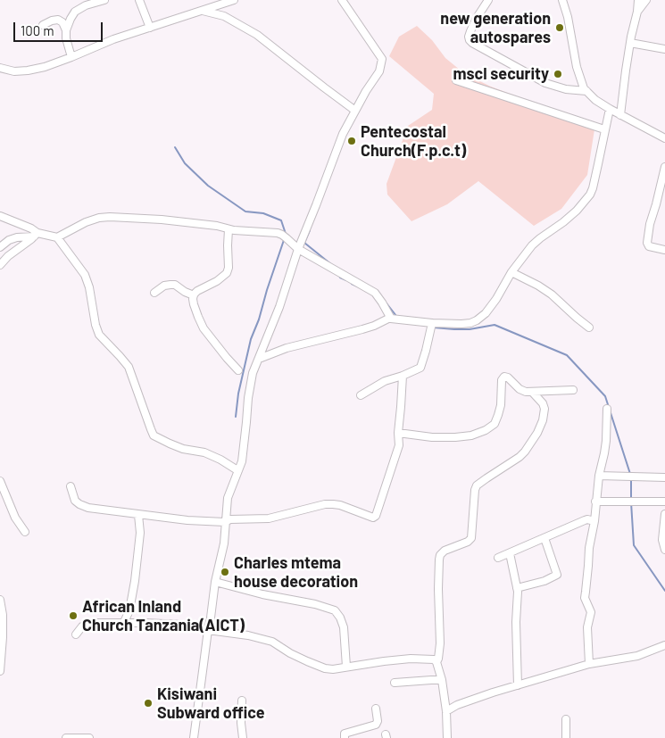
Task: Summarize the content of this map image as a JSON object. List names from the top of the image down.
{
  "places": [
    "new generation autospares",
    "mscl security",
    "Pentecostal Church(F.p.c.t)",
    "Charles mtema house decoration",
    "African Inland Church Tanzania(AICT)",
    "Kisiwani Subward office"
  ],
  "scale_bar": "100 m"
}
